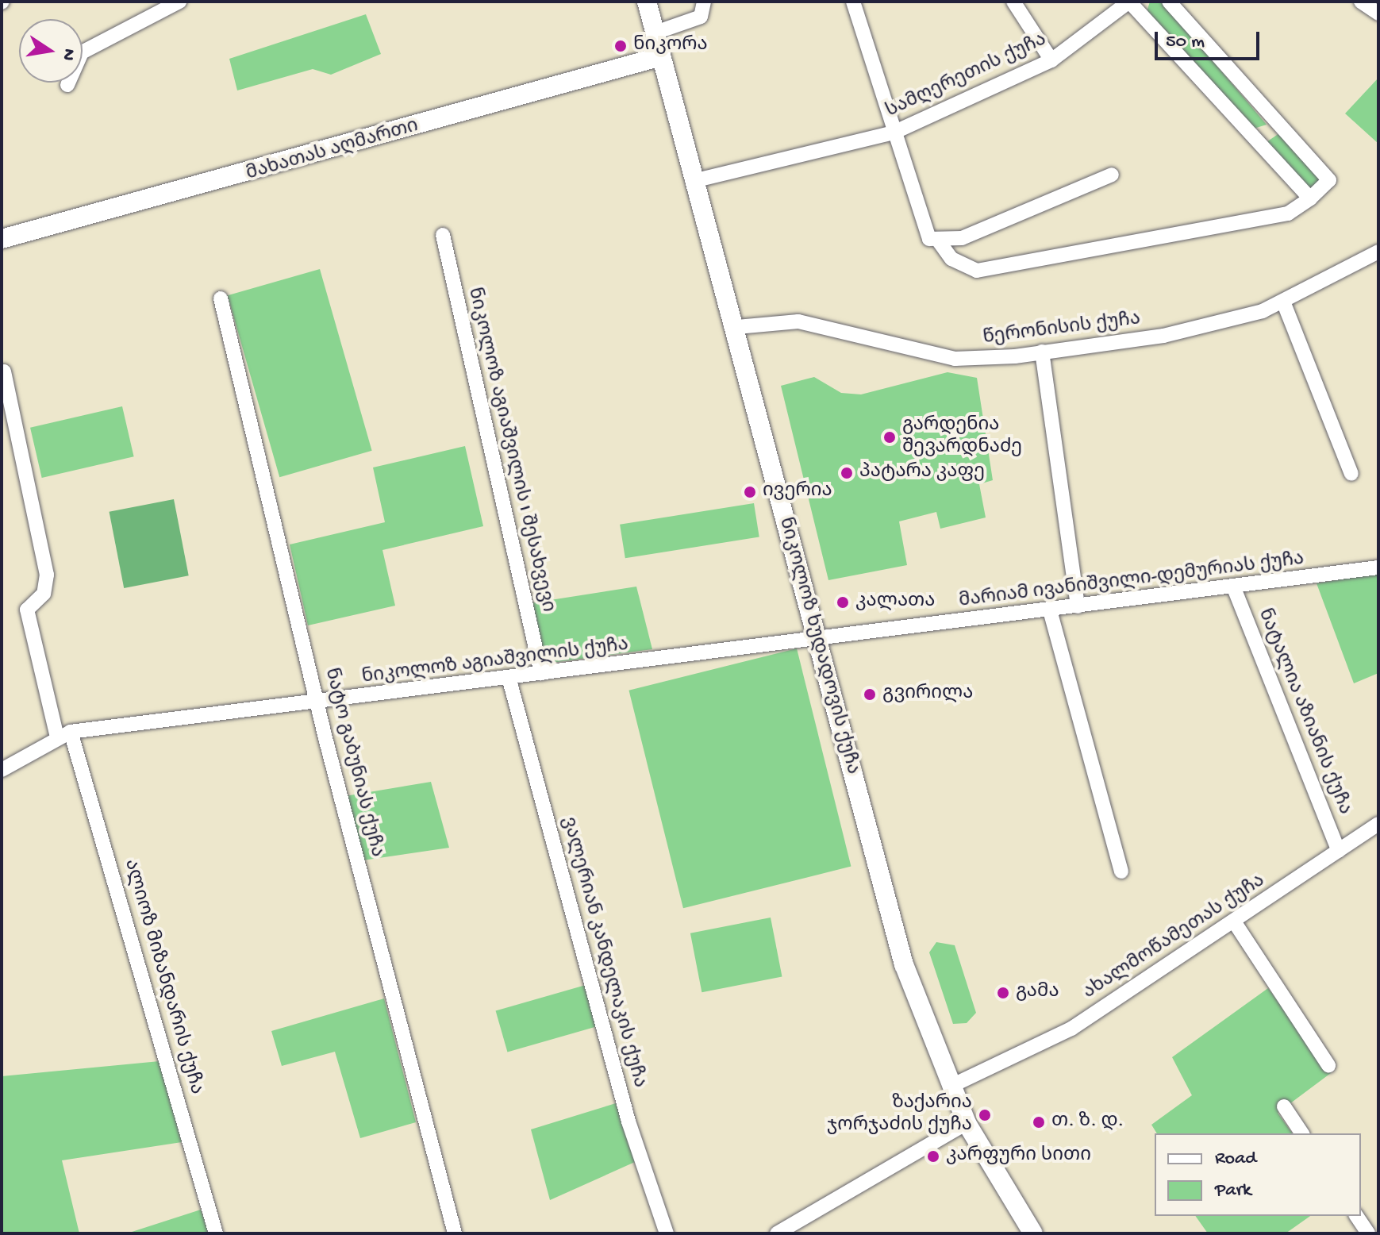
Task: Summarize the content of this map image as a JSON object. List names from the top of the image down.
{
  "streets": {
    "main road": ["მახათას აღმართი", "ნიკოლოზ ხუდადოვის ქუჩა"],
    "street": [
      "სამღერეთის ქუჩა",
      "წერონისის ქუჩა",
      "ნიკოლოზ აგიაშვილის I შესახვევი",
      "მარიამ ივანიშვილი-დემურიას ქუჩა",
      "ნიკოლოზ აგიაშვილის ქუჩა",
      "ნატალია აზიანის ქუჩა",
      "ნატო გაბუნიას ქუჩა",
      "ახალმოწამეთას ქუჩა",
      "ვალერიან კანდელაკის ქუჩა",
      "ალიოზ მიზანდარის ქუჩა"
    ]
  },
  "crossings": [
    ["სამღერეთის ქუჩა", "ნიკოლოზ ხუდადოვის ქუჩა"],
    ["მახათას აღმართი", "ნიკოლოზ ხუდადოვის ქუჩა"],
    ["წერონისის ქუჩა", "ნიკოლოზ ხუდადოვის ქუჩა"],
    ["ნიკოლოზ აგიაშვილის I შესახვევი", "ნიკოლოზ აგიაშვილის ქუჩა"],
    ["მარიამ ივანიშვილი-დემურიას ქუჩა", "ნიკოლოზ ხუდადოვის ქუჩა"],
    ["მარიამ ივანიშვილი-დემურიას ქუჩა", "ნიკოლოზ აგიაშვილის ქუჩა"],
    ["მარიამ ივანიშვილი-დემურიას ქუჩა", "ნატალია აზიანის ქუჩა"],
    ["ნიკოლოზ ხუდადოვის ქუჩა", "ნიკოლოზ აგიაშვილის ქუჩა"],
    ["ნიკოლოზ ხუდადოვის ქუჩა", "ახალმოწამეთას ქუჩა"],
    ["ნიკოლოზ აგიაშვილის ქუჩა", "ნატო გაბუნიას ქუჩა"],
    ["ნიკოლოზ აგიაშვილის ქუჩა", "ვალერიან კანდელაკის ქუჩა"],
    ["ნიკოლოზ აგიაშვილის ქუჩა", "ალიოზ მიზანდარის ქუჩა"],
    ["ნატალია აზიანის ქუჩა", "ახალმოწამეთას ქუჩა"]
  ],
  "places": [
    "ნიკორა",
    "გარდენია შევარდნაძე",
    "პატარა კაფე",
    "ივერია",
    "კალათა",
    "გვირილა",
    "გამა",
    "ზაქარია ჯორჯაძის ქუჩა",
    "თ. ზ. დ.",
    "კარფური სითი"
  ],
  "legend": ["Road", "Park"],
  "scale_bar": "50 m",
  "north": "right"
}
